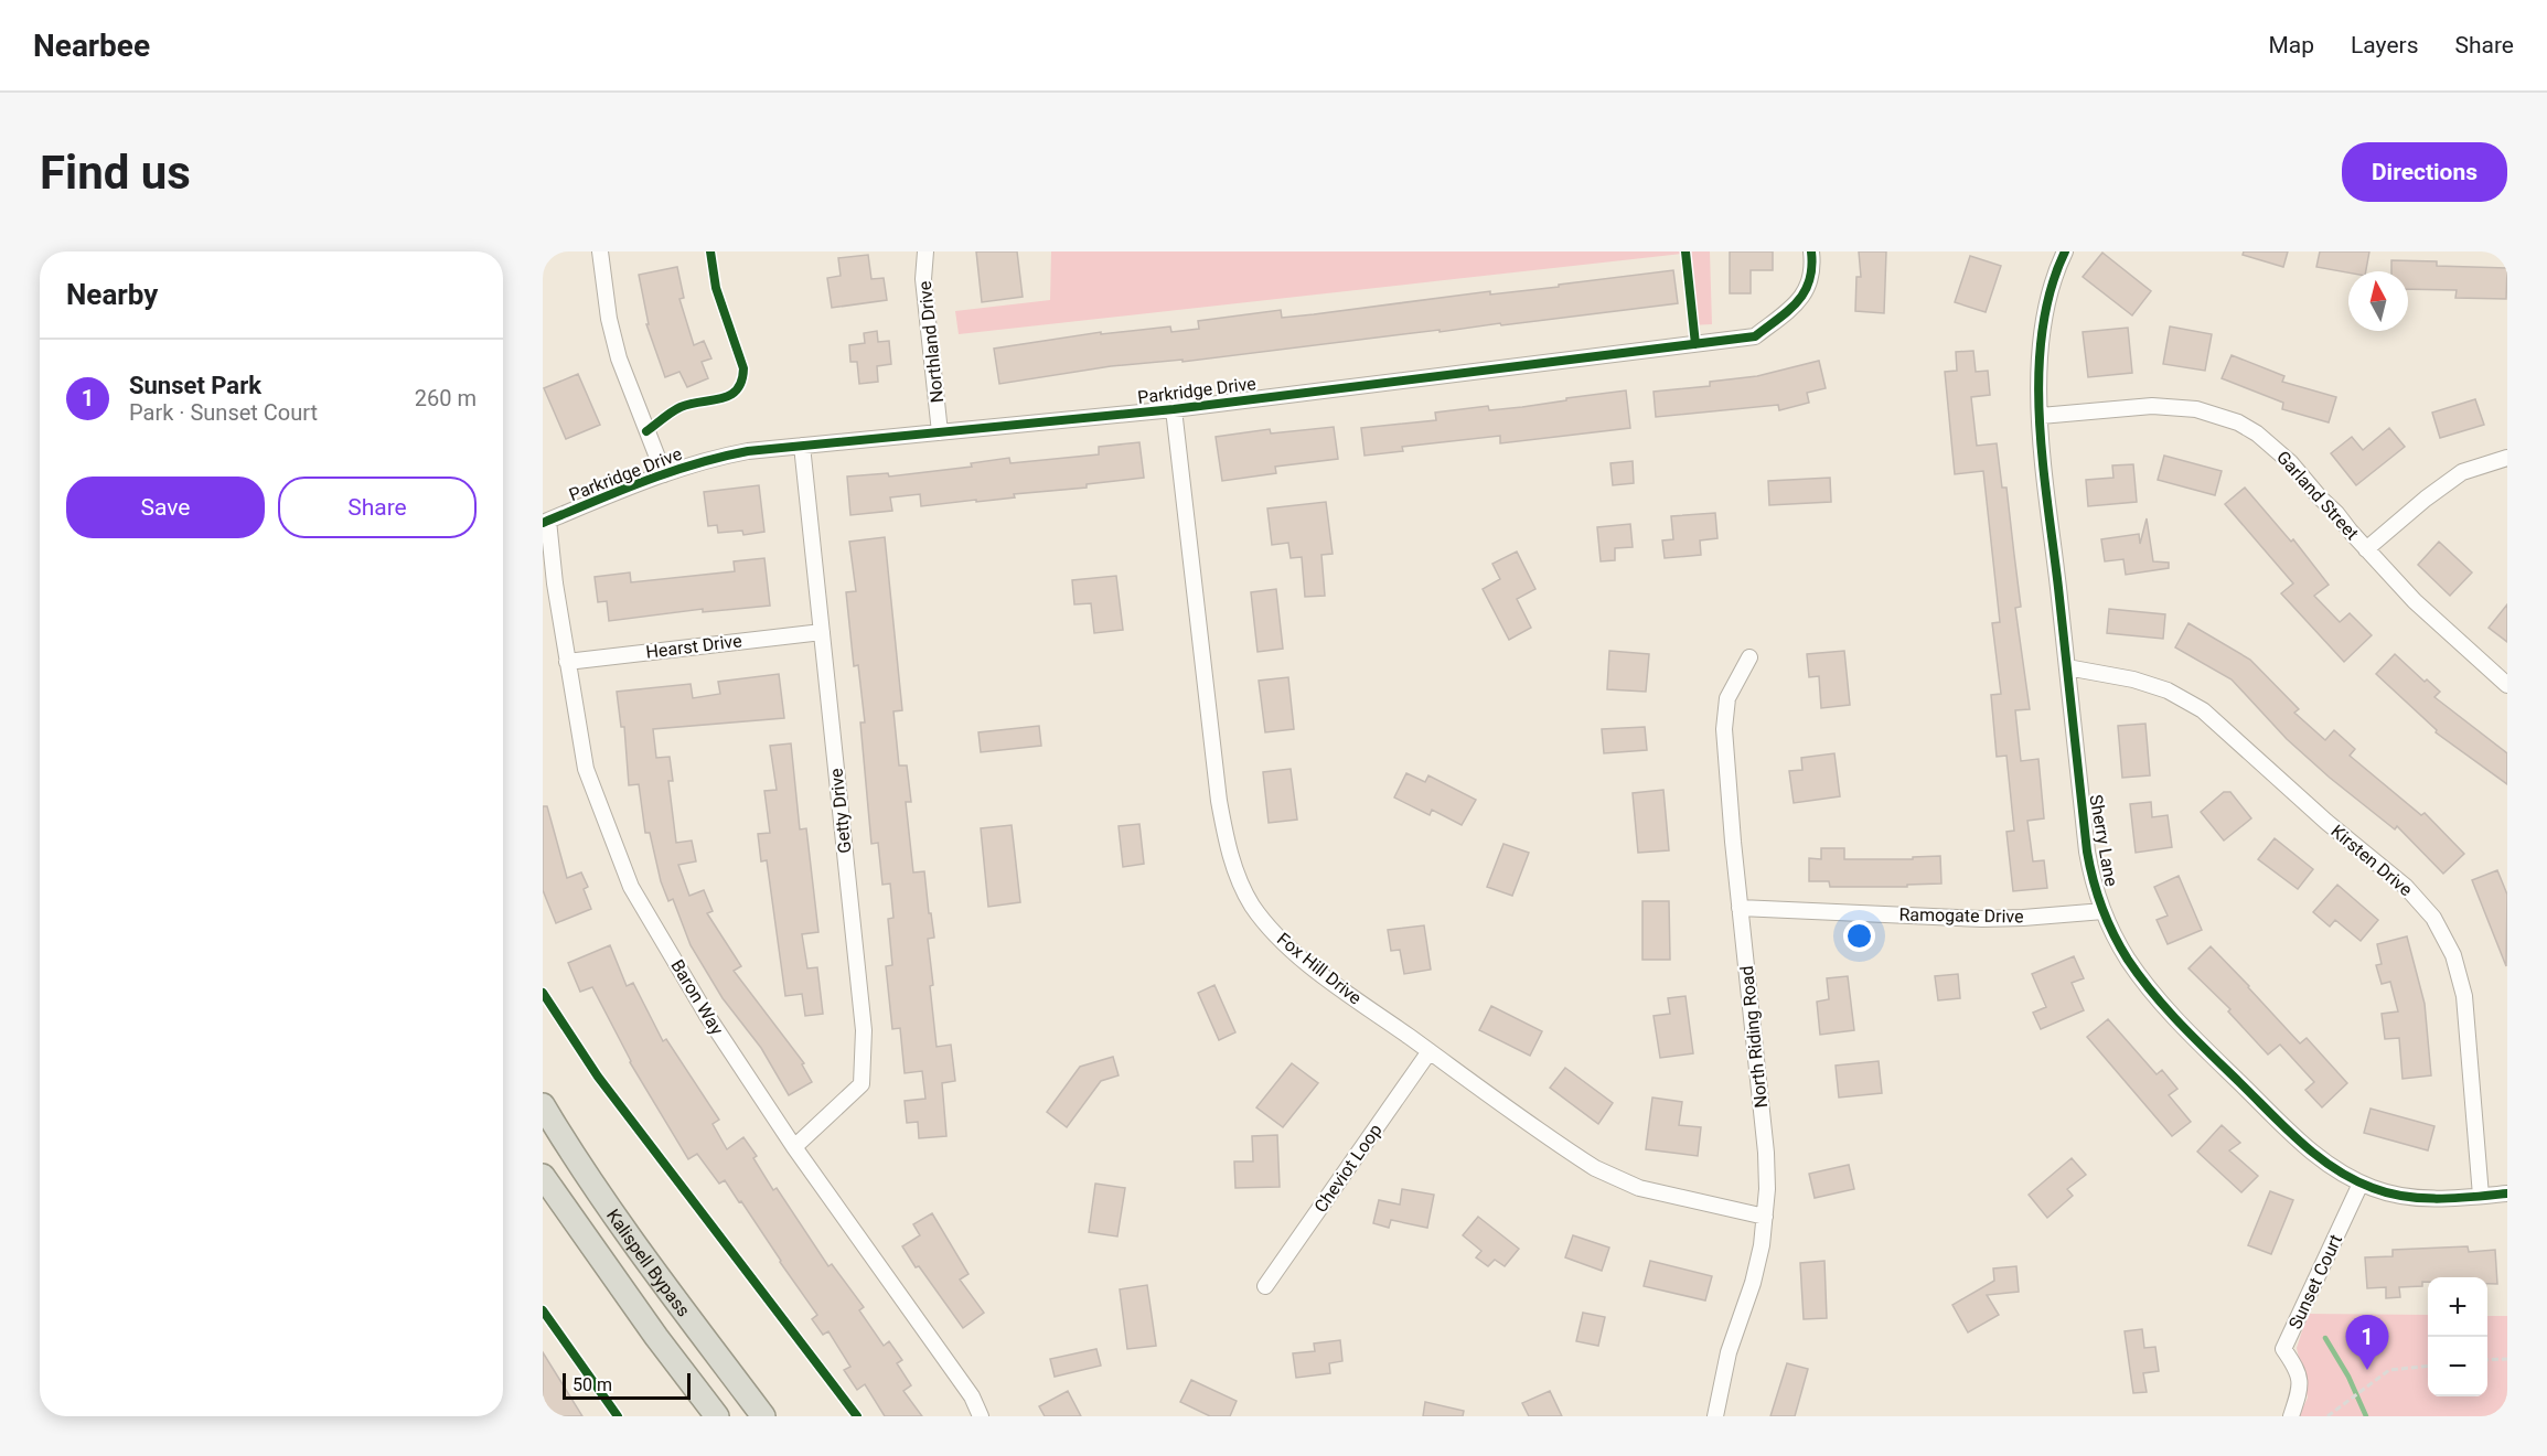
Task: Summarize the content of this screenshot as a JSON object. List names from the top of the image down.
{
  "streets": {
    "highway": ["Kalispell Bypass"],
    "street": [
      "Northland Drive",
      "Parkridge Drive",
      "Garland Street",
      "Hearst Drive",
      "Getty Drive",
      "Sherry Lane",
      "Kirsten Drive",
      "Ramogate Drive",
      "Fox Hill Drive",
      "Baron Way",
      "North Riding Road",
      "Cheviot Loop",
      "Sunset Court"
    ]
  },
  "crossings": [
    ["Northland Drive", "Parkridge Drive"],
    ["Parkridge Drive", "Getty Drive"],
    ["Parkridge Drive", "Fox Hill Drive"],
    ["Parkridge Drive", "Baron Way"],
    ["Garland Street", "Sherry Lane"],
    ["Hearst Drive", "Getty Drive"],
    ["Hearst Drive", "Baron Way"],
    ["Getty Drive", "Baron Way"],
    ["Sherry Lane", "Kirsten Drive"],
    ["Sherry Lane", "Ramogate Drive"],
    ["Sherry Lane", "Sunset Court"],
    ["Ramogate Drive", "North Riding Road"],
    ["Fox Hill Drive", "North Riding Road"],
    ["Fox Hill Drive", "Cheviot Loop"]
  ],
  "scale_bar": "50 m",
  "north": "top",
  "page": {
    "header": "Nearbee",
    "nav": ["Map", "Layers", "Share"],
    "buttons": [
      "Directions",
      ["Save", "Share"]
    ],
    "title": "Find us",
    "heading": "Nearby",
    "list": [
      {
        "mark": "1",
        "name": "Sunset Park",
        "note": "Park · Sunset Court",
        "value": "260 m"
      }
    ],
    "map_buttons": ["+", "−"],
    "pins": "1",
    "scale": "50 m"
  }
}
